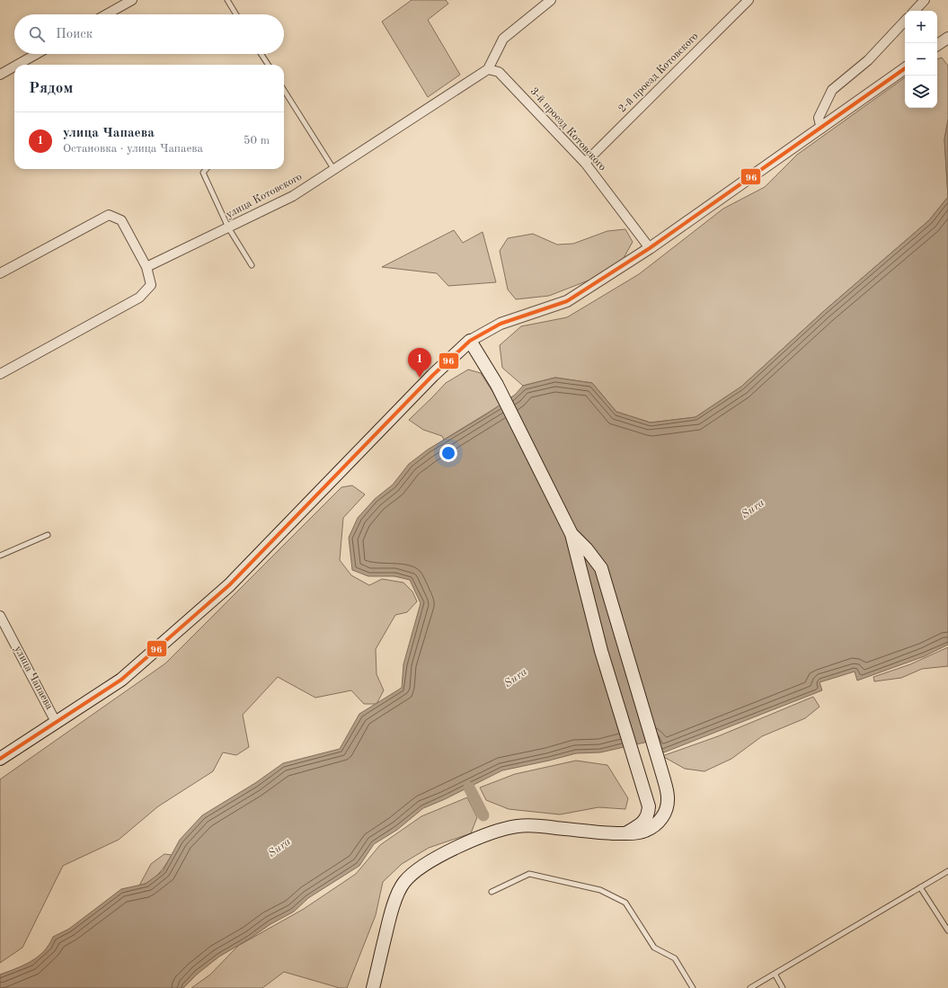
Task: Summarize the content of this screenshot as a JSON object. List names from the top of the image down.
{
  "streets": {
    "main road": ["улица Чапаева"],
    "street": ["2-й проезд Котовского", "3-й проезд Котовского", "улица Котовского"]
  },
  "crossings": [
    ["2-й проезд Котовского", "3-й проезд Котовского"],
    ["3-й проезд Котовского", "улица Котовского"],
    ["3-й проезд Котовского", "улица Чапаева"]
  ],
  "water": ["Sura"],
  "lines": ["transit line 96"],
  "page": {
    "map_buttons": ["+", "−"],
    "search": "Поиск",
    "heading": "Рядом",
    "list": [
      {
        "mark": "1",
        "name": "улица Чапаева",
        "note": "Остановка · улица Чапаева",
        "value": "50 m"
      }
    ],
    "pins": "1"
  }
}
